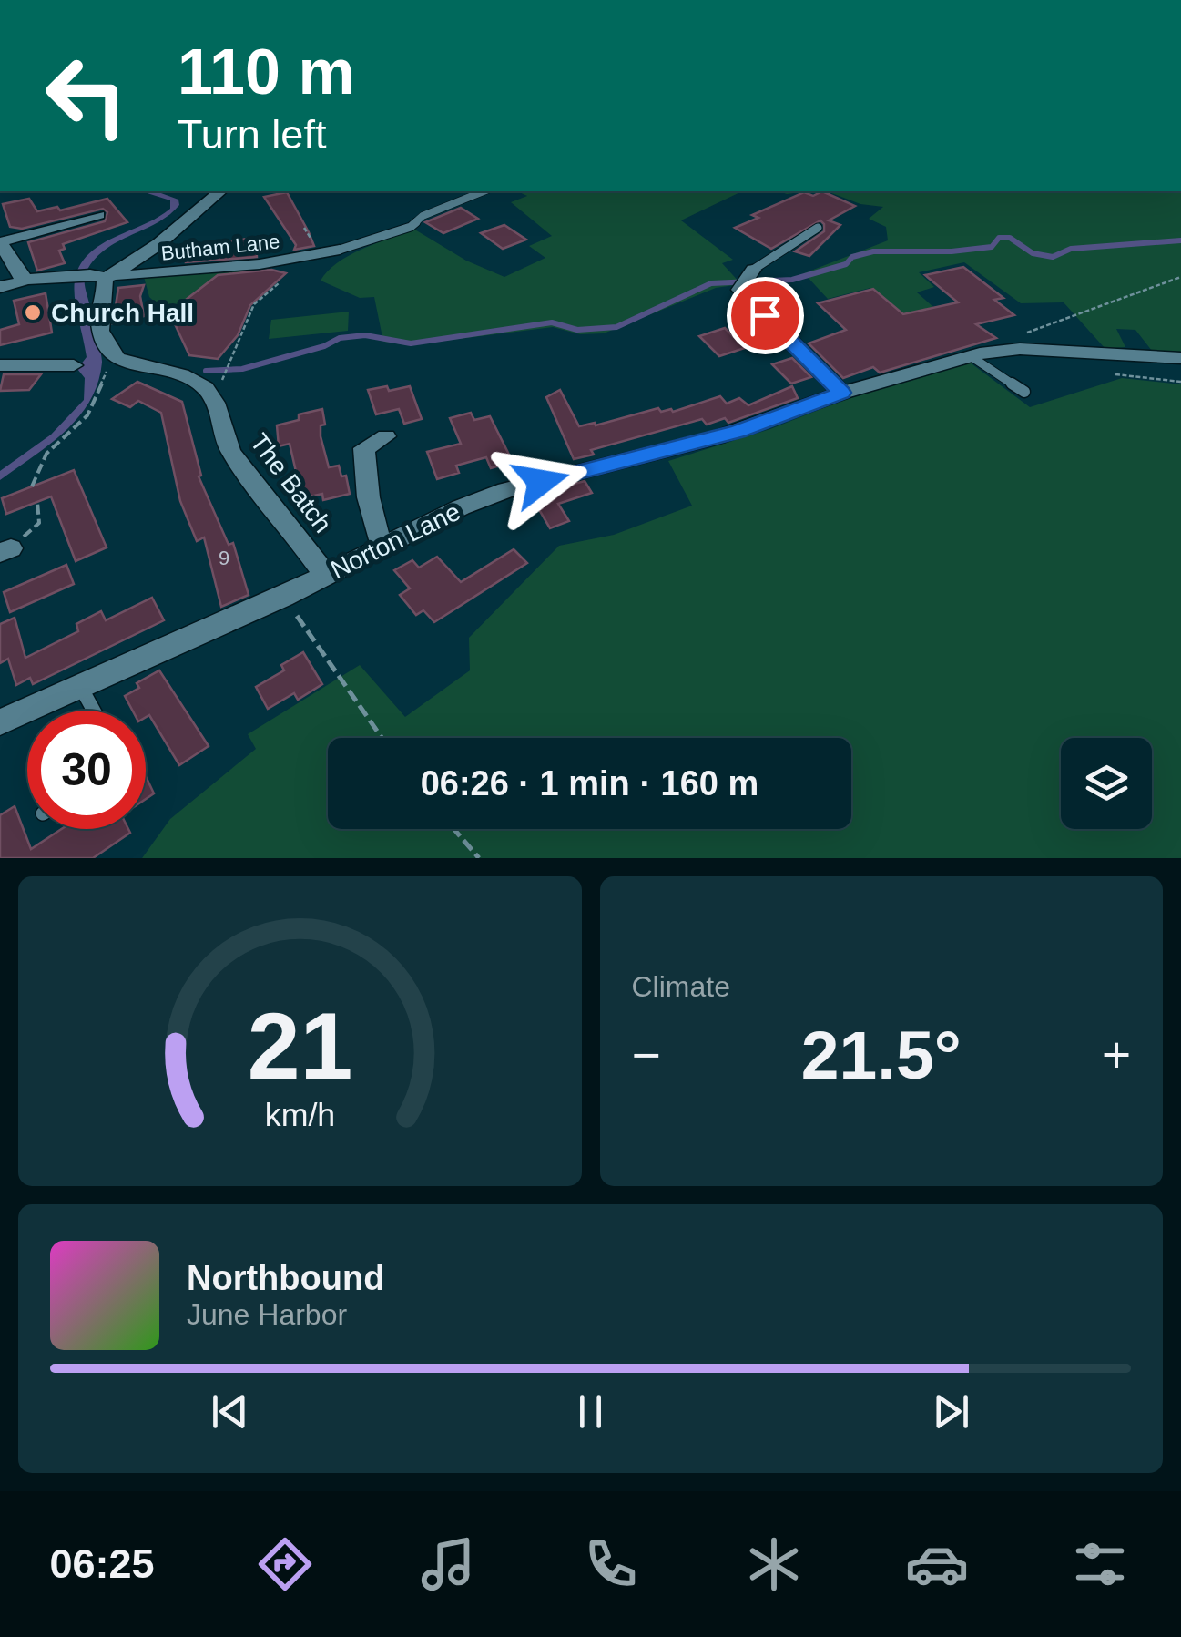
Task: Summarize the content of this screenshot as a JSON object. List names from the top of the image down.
{
  "streets": {
    "street": ["Butham Lane", "The Batch", "Norton Lane"]
  },
  "crossings": [
    ["Butham Lane", "The Batch"],
    ["The Batch", "Norton Lane"]
  ],
  "places": ["Church Hall"],
  "house_numbers": ["9"],
  "page": {
    "turn": ["110 m", "Turn left"],
    "limit": "30",
    "trip": "06:26 · 1 min · 160 m",
    "tile": "Climate",
    "heat": ["−", "21.5°", "+"],
    "song": ["Northbound", "June Harbor"],
    "tabs": "06:25",
    "gauge": ["21", "km/h"]
  }
}
